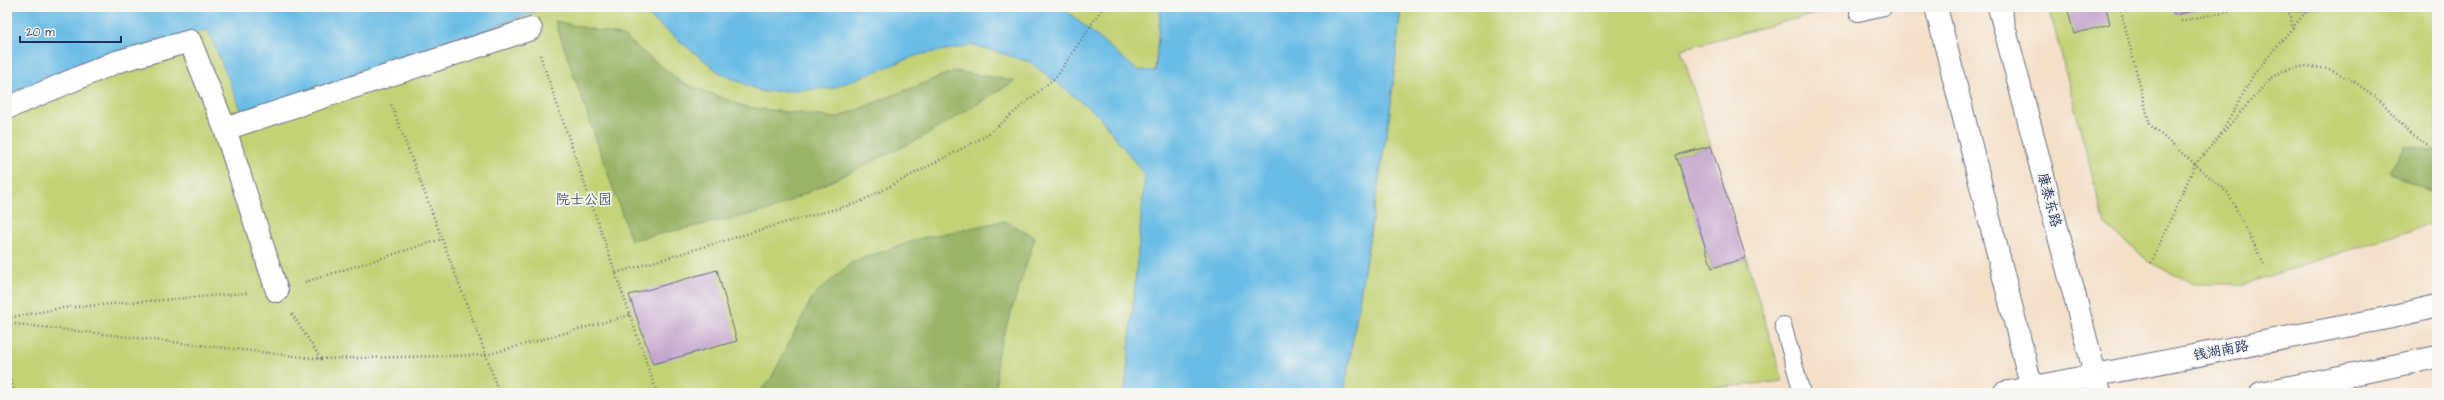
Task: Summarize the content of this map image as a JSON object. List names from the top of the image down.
{
  "streets": {
    "street": ["康泰东路", "钱湖南路"]
  },
  "crossings": [
    ["康泰东路", "钱湖南路"]
  ],
  "parks": ["院士公园"],
  "scale_bar": "20 m"
}
